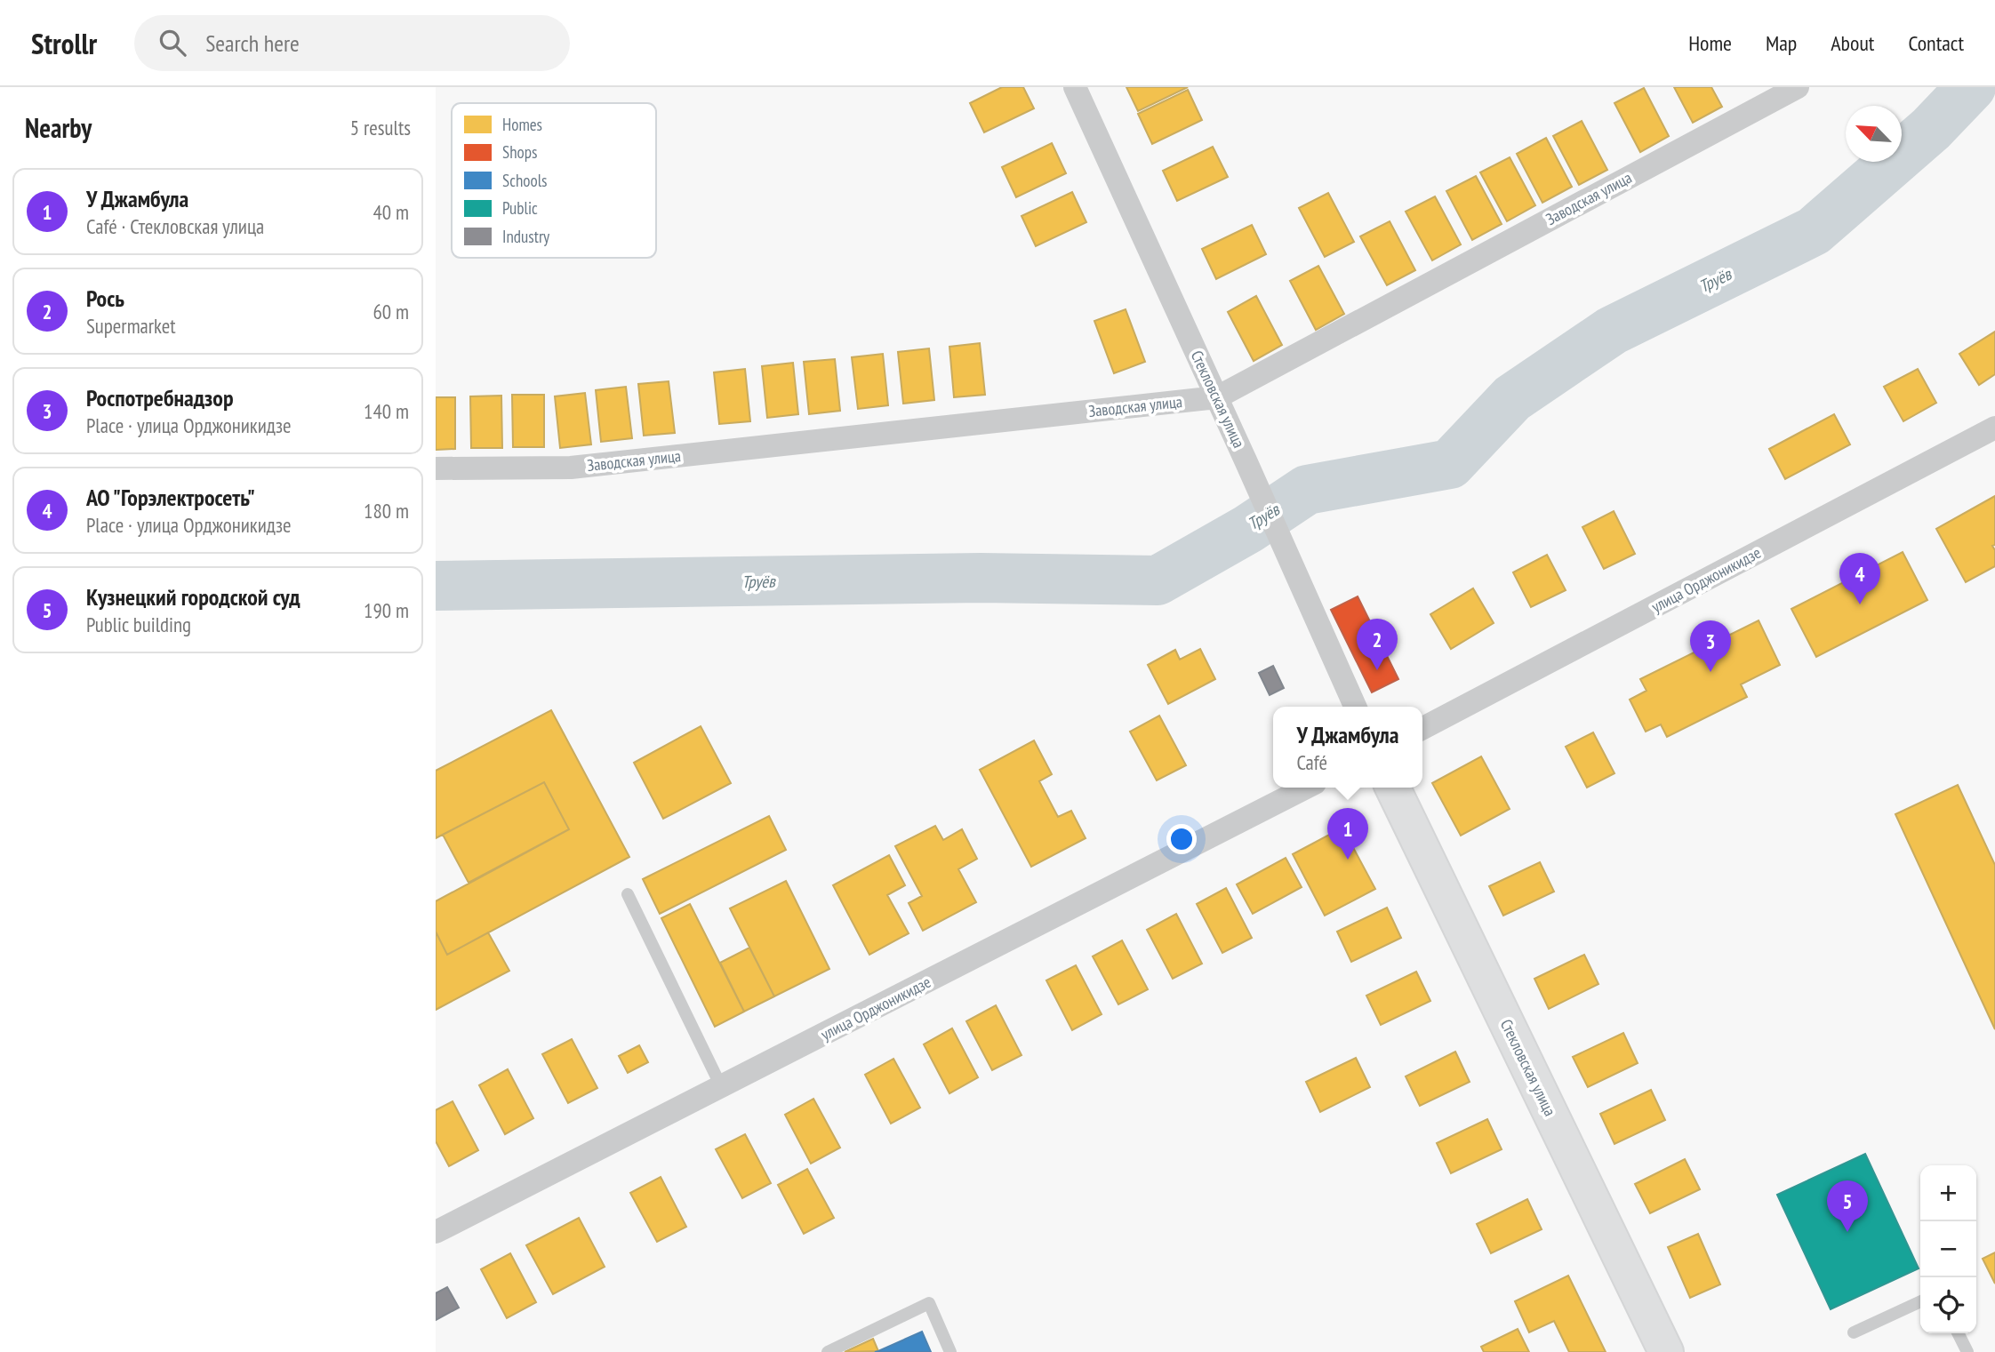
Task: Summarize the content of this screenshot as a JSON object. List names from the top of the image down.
{
  "streets": {
    "street": ["Заводская улица", "Стекловская улица", "улица Орджоникидзе"]
  },
  "crossings": [
    ["Заводская улица", "Стекловская улица"]
  ],
  "water": ["Труёв"],
  "legend": [
    "Homes",
    "Shops",
    "Schools",
    "Public",
    "Industry"
  ],
  "north": "top left",
  "page": {
    "header": "Strollr",
    "search": "Search here",
    "nav": [
      "Home",
      "Map",
      "About",
      "Contact"
    ],
    "heading": ["Nearby", "5 results"],
    "list": [
      {
        "mark": "1",
        "name": "У Джамбула",
        "note": "Café · Стекловская улица",
        "value": "40 m"
      },
      {
        "mark": "2",
        "name": "Рось",
        "note": "Supermarket",
        "value": "60 m"
      },
      {
        "mark": "3",
        "name": "Роспотребнадзор",
        "note": "Place · улица Орджоникидзе",
        "value": "140 m"
      },
      {
        "mark": "4",
        "name": "АО \"Горэлектросеть\"",
        "note": "Place · улица Орджоникидзе",
        "value": "180 m"
      },
      {
        "mark": "5",
        "name": "Кузнецкий городской суд",
        "note": "Public building",
        "value": "190 m"
      }
    ],
    "pins": [
      "4",
      "2",
      "3",
      "1",
      "5"
    ],
    "popup": ["У Джамбула", "Café"],
    "map_buttons": ["+", "−"]
  }
}
